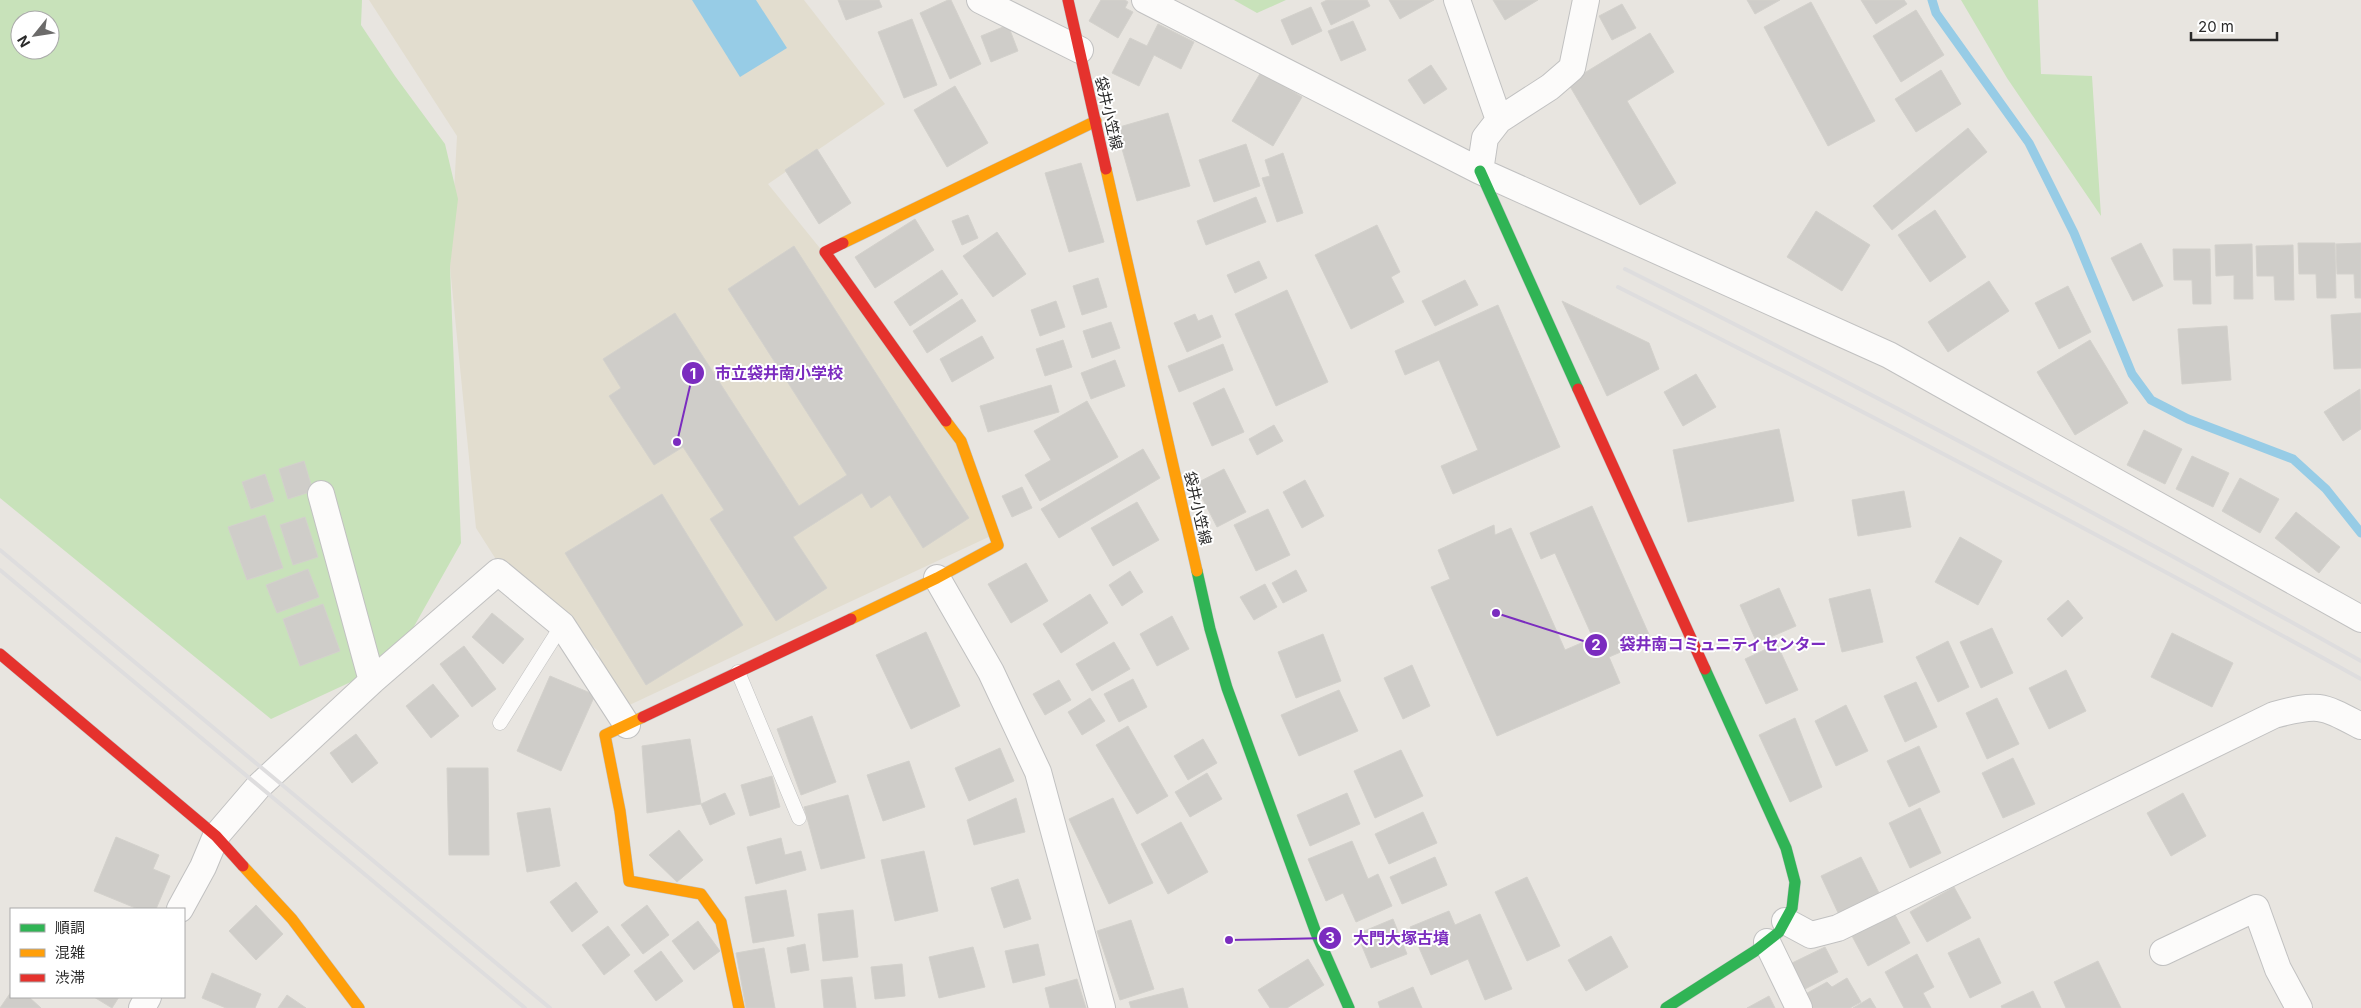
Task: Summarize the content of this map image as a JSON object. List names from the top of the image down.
{
  "streets": {
    "street": ["袋井小笠線"]
  },
  "places": ["市立袋井南小学校", "袋井南コミュニティセンター", "大門大塚古墳"],
  "legend": ["順調", "混雑", "渋滞"],
  "scale_bar": "20 m",
  "north": "bottom left"
}
